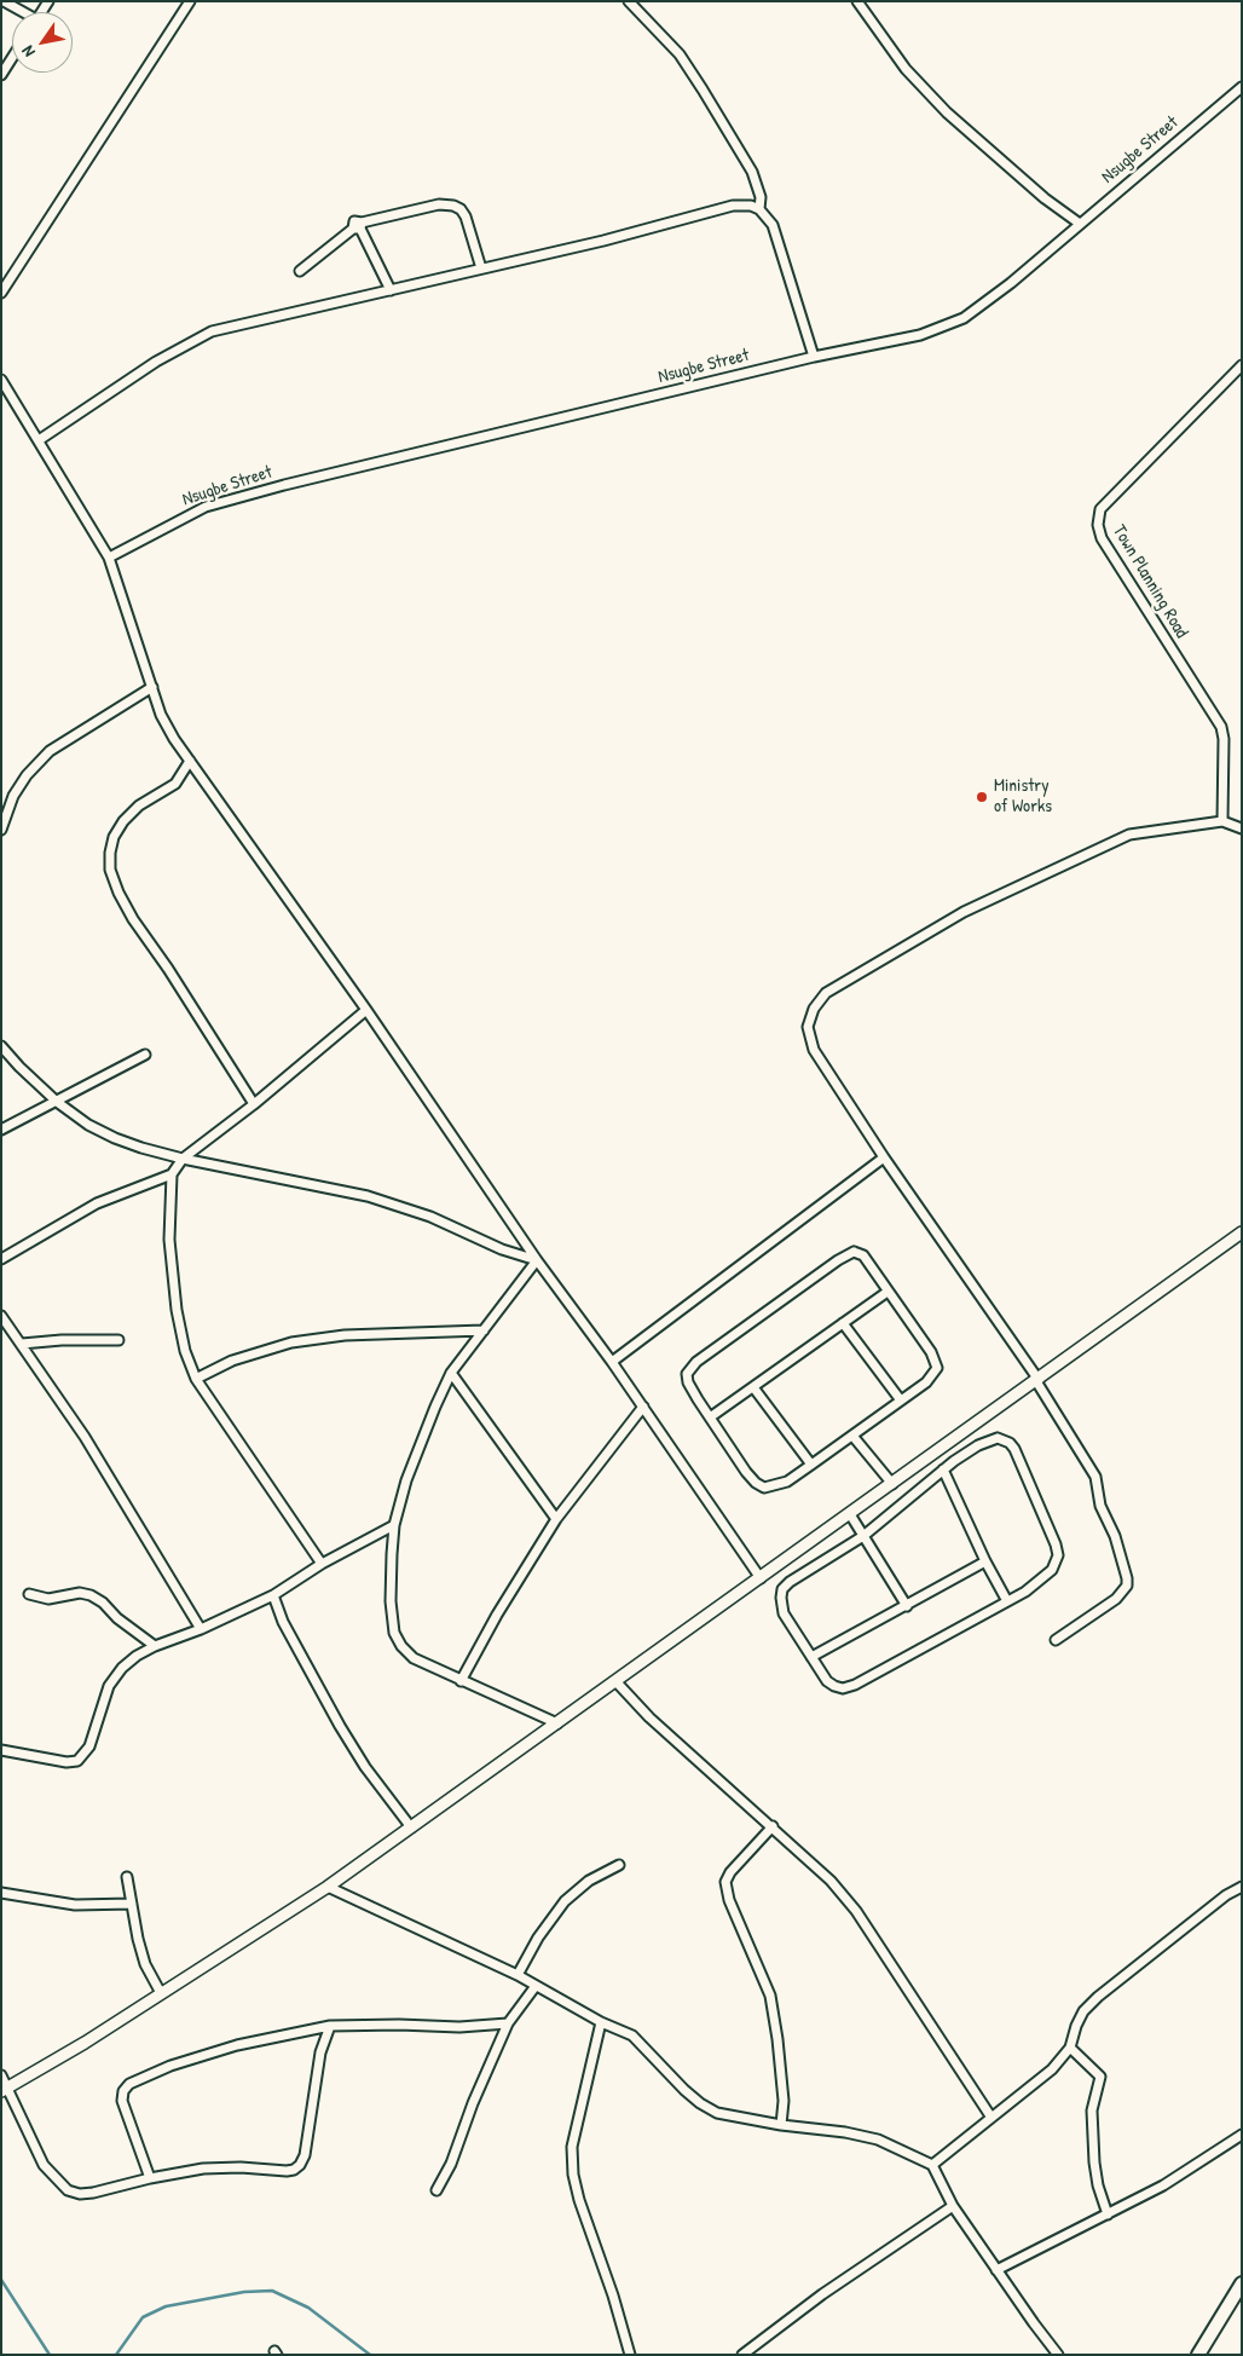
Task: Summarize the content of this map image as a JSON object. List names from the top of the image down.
{
  "streets": {
    "street": ["Nsugbe Street", "Town Planning Road"]
  },
  "places": ["Ministry of Works"],
  "north": "bottom left"
}
